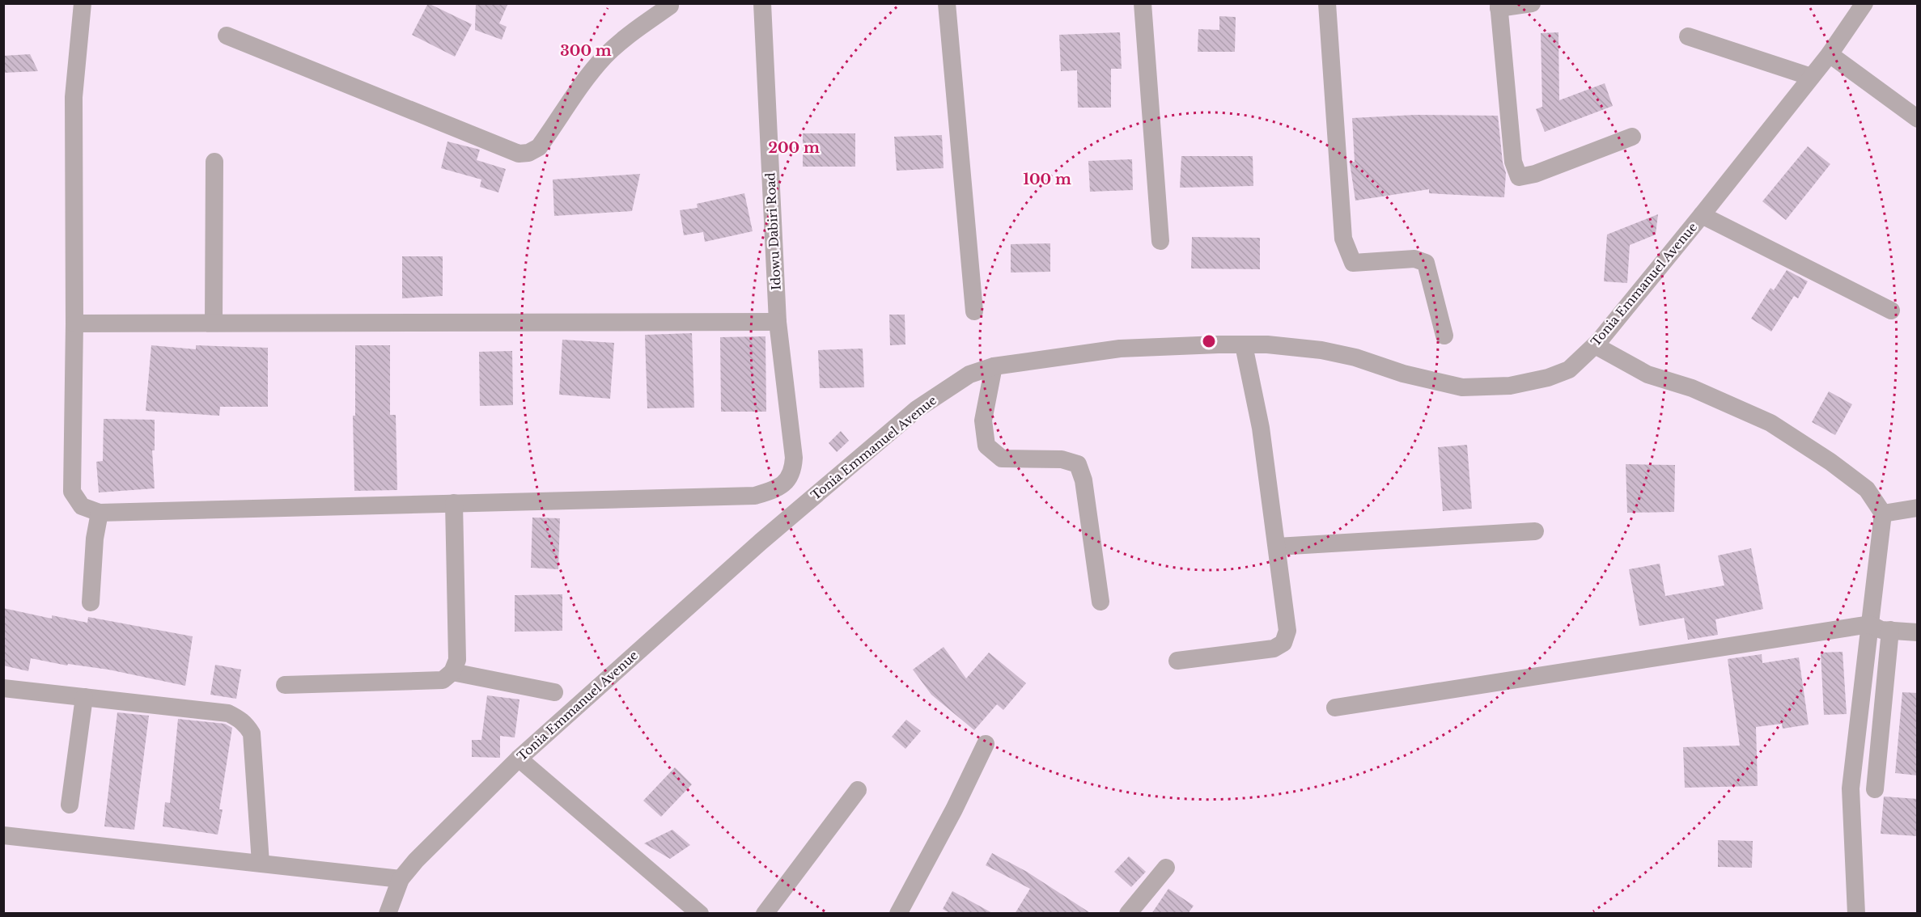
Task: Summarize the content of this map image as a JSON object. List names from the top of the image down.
{
  "streets": {
    "street": ["Idowu Dabiri Road", "Tonia Emmanuel Avenue"]
  },
  "rings": ["300 m", "200 m", "100 m"]
}
